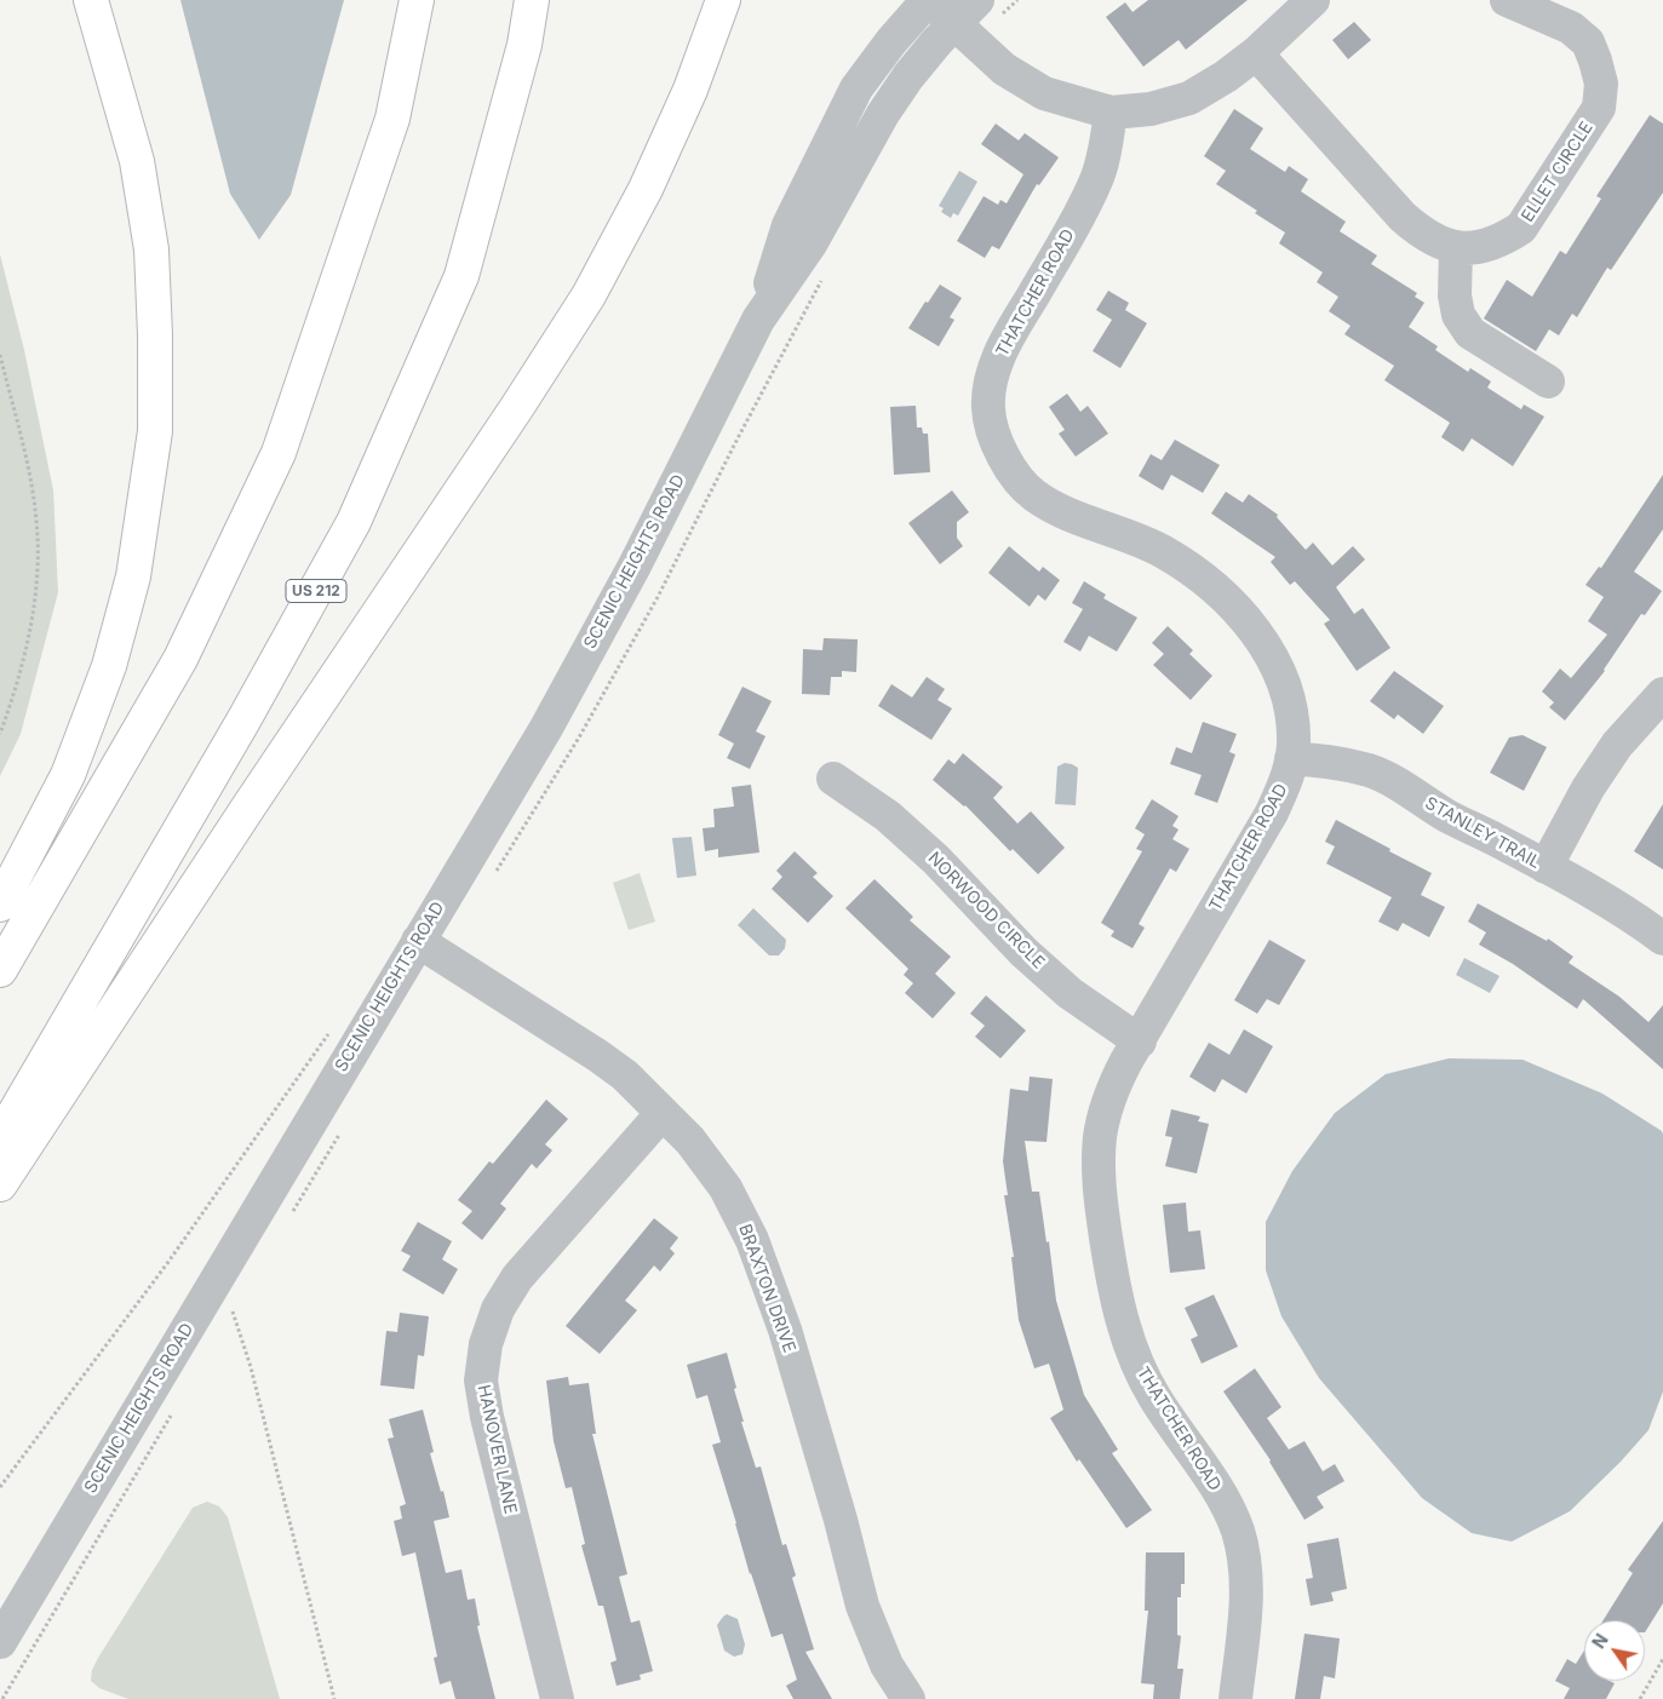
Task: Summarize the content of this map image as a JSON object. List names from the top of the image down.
{
  "streets": {
    "highway": ["US 212"],
    "street": [
      "ELLET CIRCLE",
      "THATCHER ROAD",
      "SCENIC HEIGHTS ROAD",
      "STANLEY TRAIL",
      "NORWOOD CIRCLE",
      "BRAXTON DRIVE",
      "HANOVER LANE"
    ]
  },
  "crossings": [
    ["THATCHER ROAD", "STANLEY TRAIL"],
    ["THATCHER ROAD", "NORWOOD CIRCLE"],
    ["SCENIC HEIGHTS ROAD", "BRAXTON DRIVE"],
    ["BRAXTON DRIVE", "HANOVER LANE"]
  ],
  "north": "top left"
}
